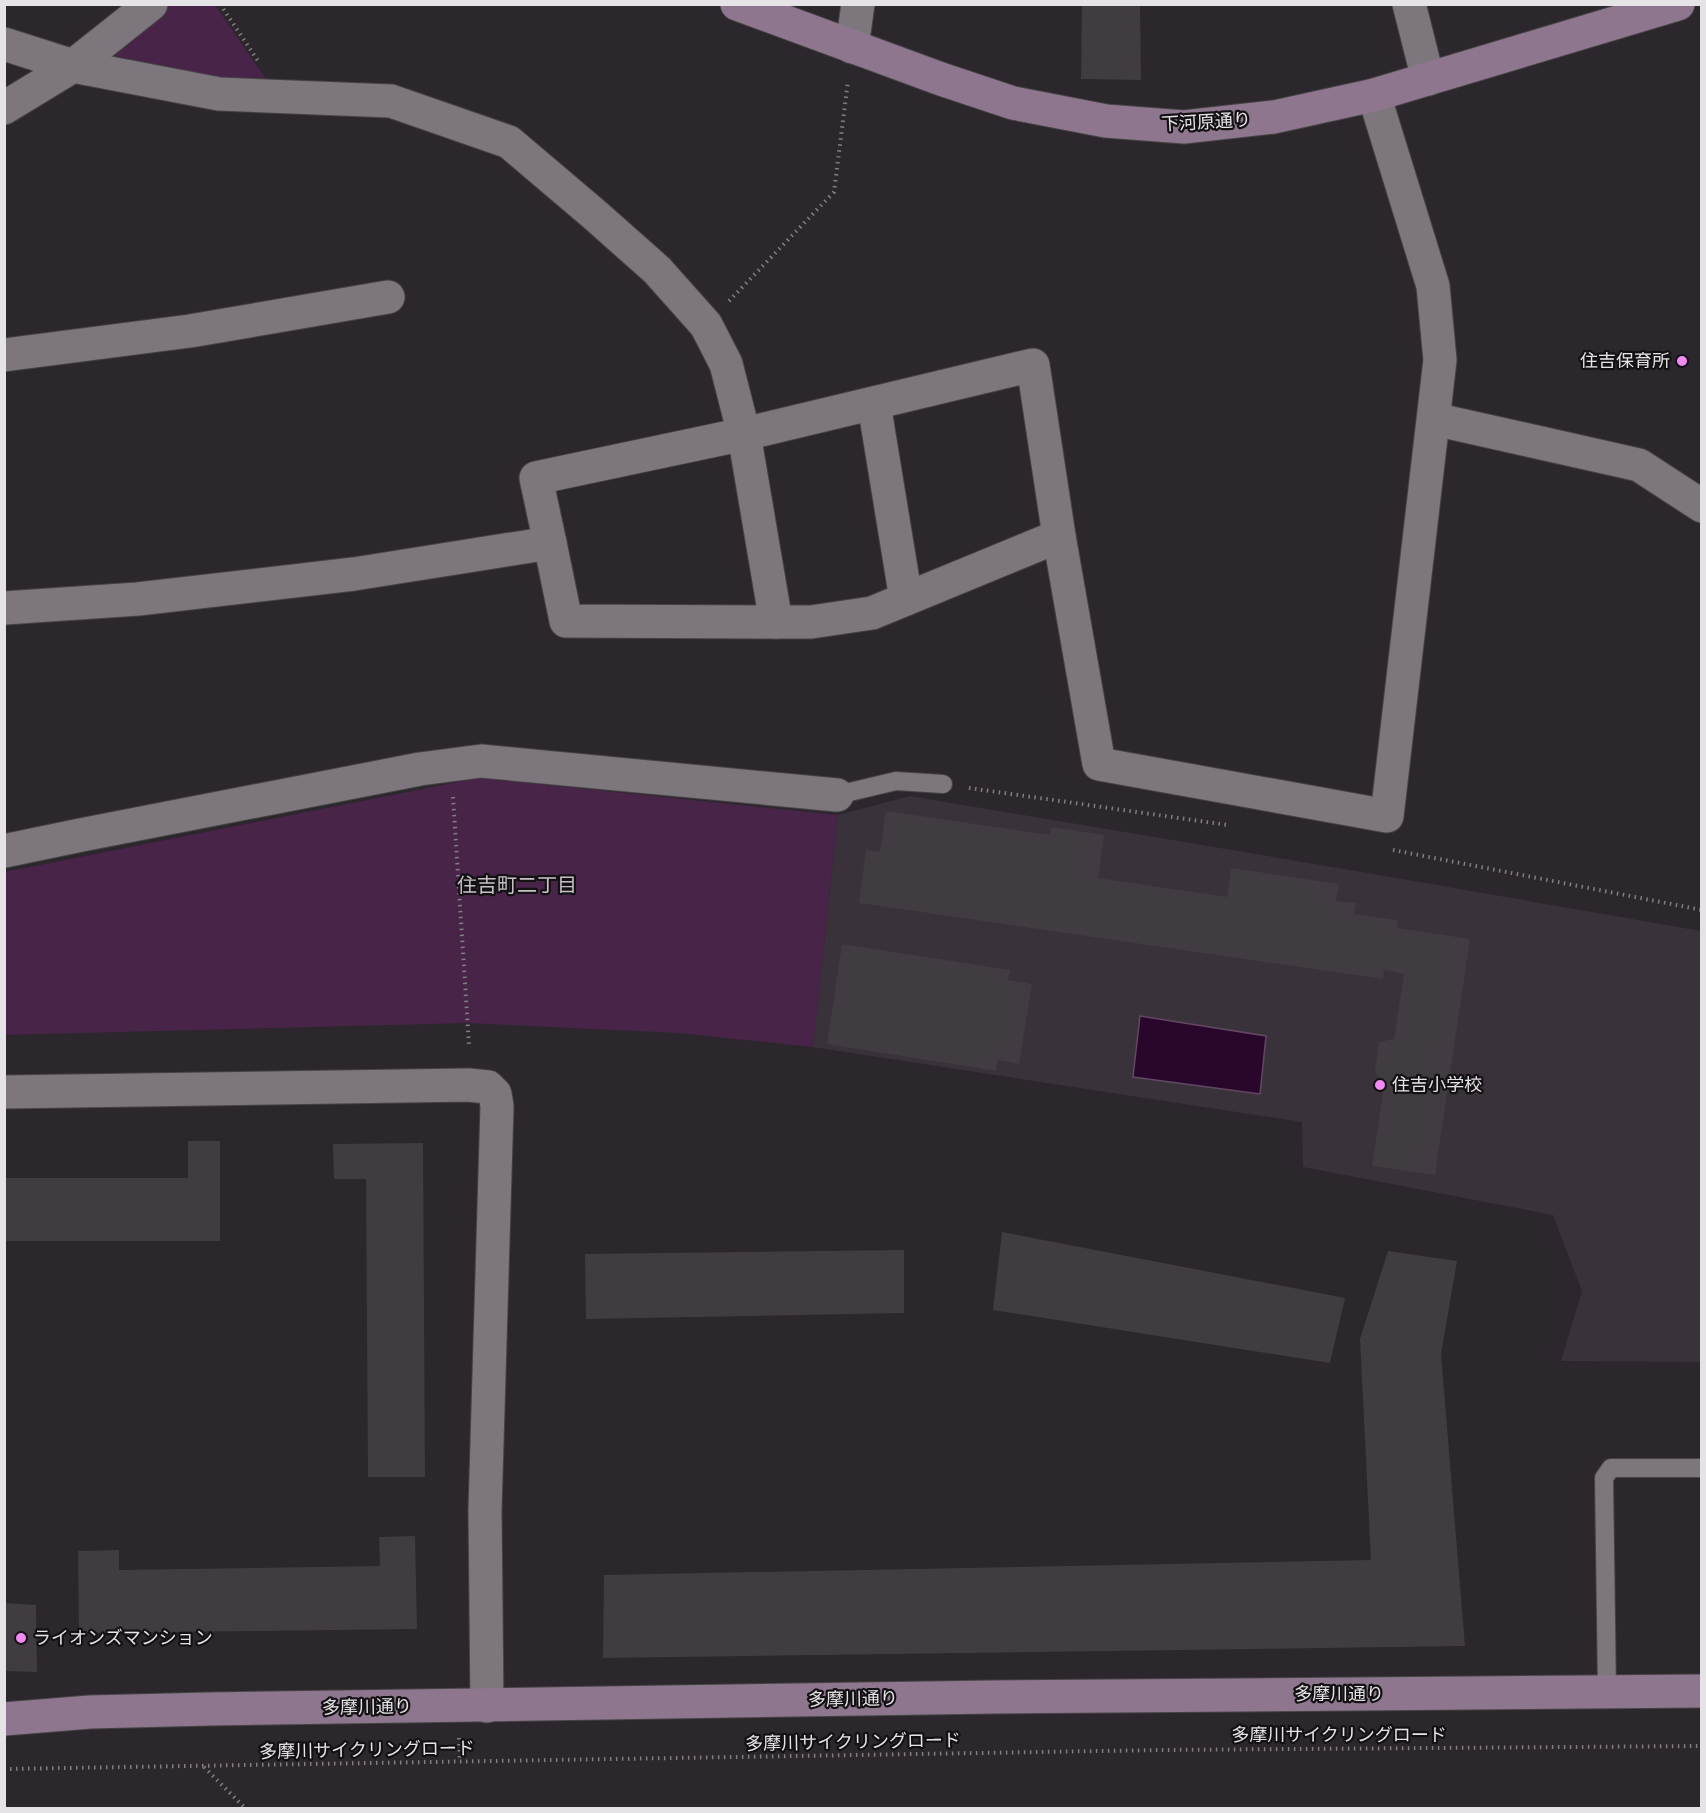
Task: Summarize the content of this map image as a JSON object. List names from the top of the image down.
{
  "streets": {
    "street": ["下河原通り", "多摩川通り"],
    "path": ["多摩川サイクリングロード"]
  },
  "districts": ["住吉町二丁目"],
  "places": ["住吉保育所", "住吉小学校", "ライオンズマンション"]
}
